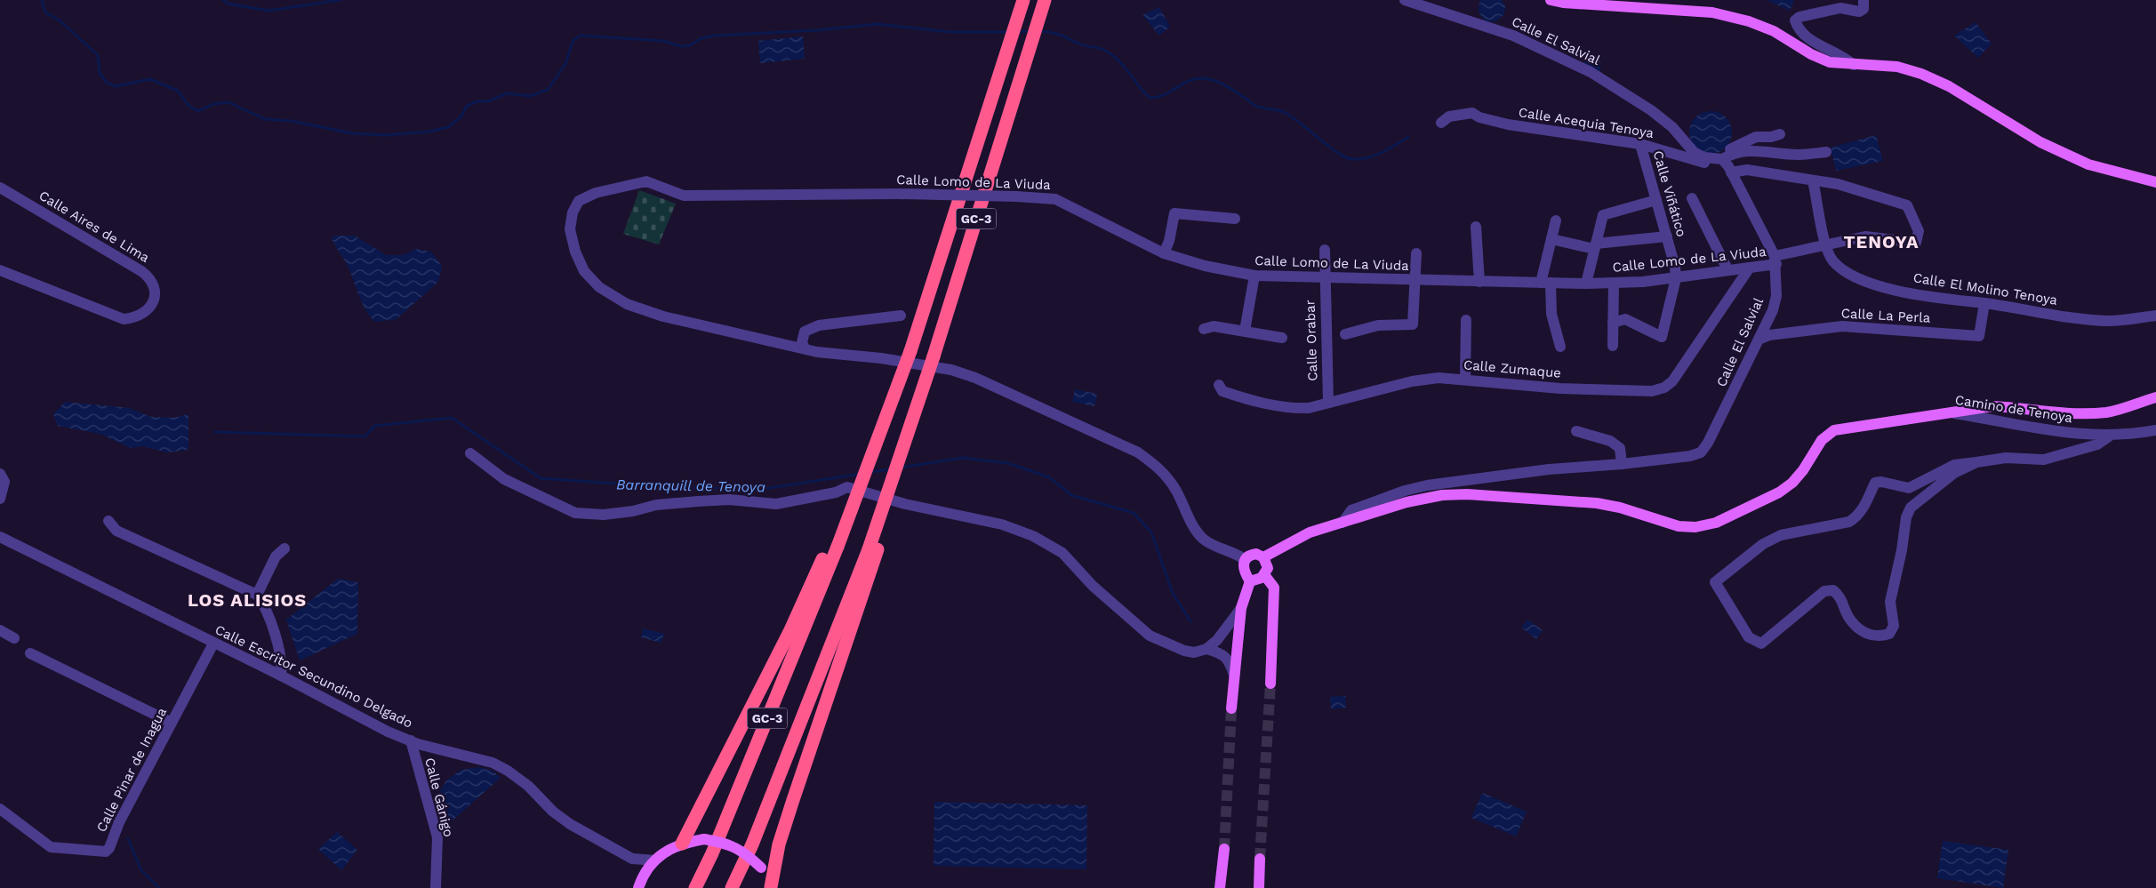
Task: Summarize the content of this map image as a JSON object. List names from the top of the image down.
{
  "streets": {
    "highway": ["GC-3"],
    "street": [
      "Calle El Salvial",
      "Calle Acequia Tenoya",
      "Calle Lomo de La Viuda",
      "Calle Viñático",
      "Calle Aires de Lima",
      "Calle El Molino Tenoya",
      "Calle La Perla",
      "Calle Orabar",
      "Calle Zumaque",
      "Camino de Tenoya",
      "Calle Escritor Secundino Delgado",
      "Calle Pinar de Inagua",
      "Calle Gánigo"
    ]
  },
  "crossings": [
    ["Calle El Salvial", "Calle Acequia Tenoya"],
    ["Calle El Salvial", "Calle Lomo de La Viuda"],
    ["Calle El Salvial", "Calle La Perla"],
    ["Calle Acequia Tenoya", "Calle Lomo de La Viuda"],
    ["Calle Acequia Tenoya", "Calle Viñático"],
    ["Calle Lomo de La Viuda", "Calle Viñático"],
    ["Calle Lomo de La Viuda", "Calle El Molino Tenoya"],
    ["Calle Lomo de La Viuda", "Calle Orabar"],
    ["Calle Lomo de La Viuda", "Calle Zumaque"],
    ["Calle El Molino Tenoya", "Calle La Perla"],
    ["Calle Orabar", "Calle Zumaque"],
    ["Calle Escritor Secundino Delgado", "Calle Pinar de Inagua"],
    ["Calle Escritor Secundino Delgado", "Calle Gánigo"]
  ],
  "districts": ["TENOYA", "LOS ALISIOS"],
  "water": ["Barranquill de Tenoya"]
}
